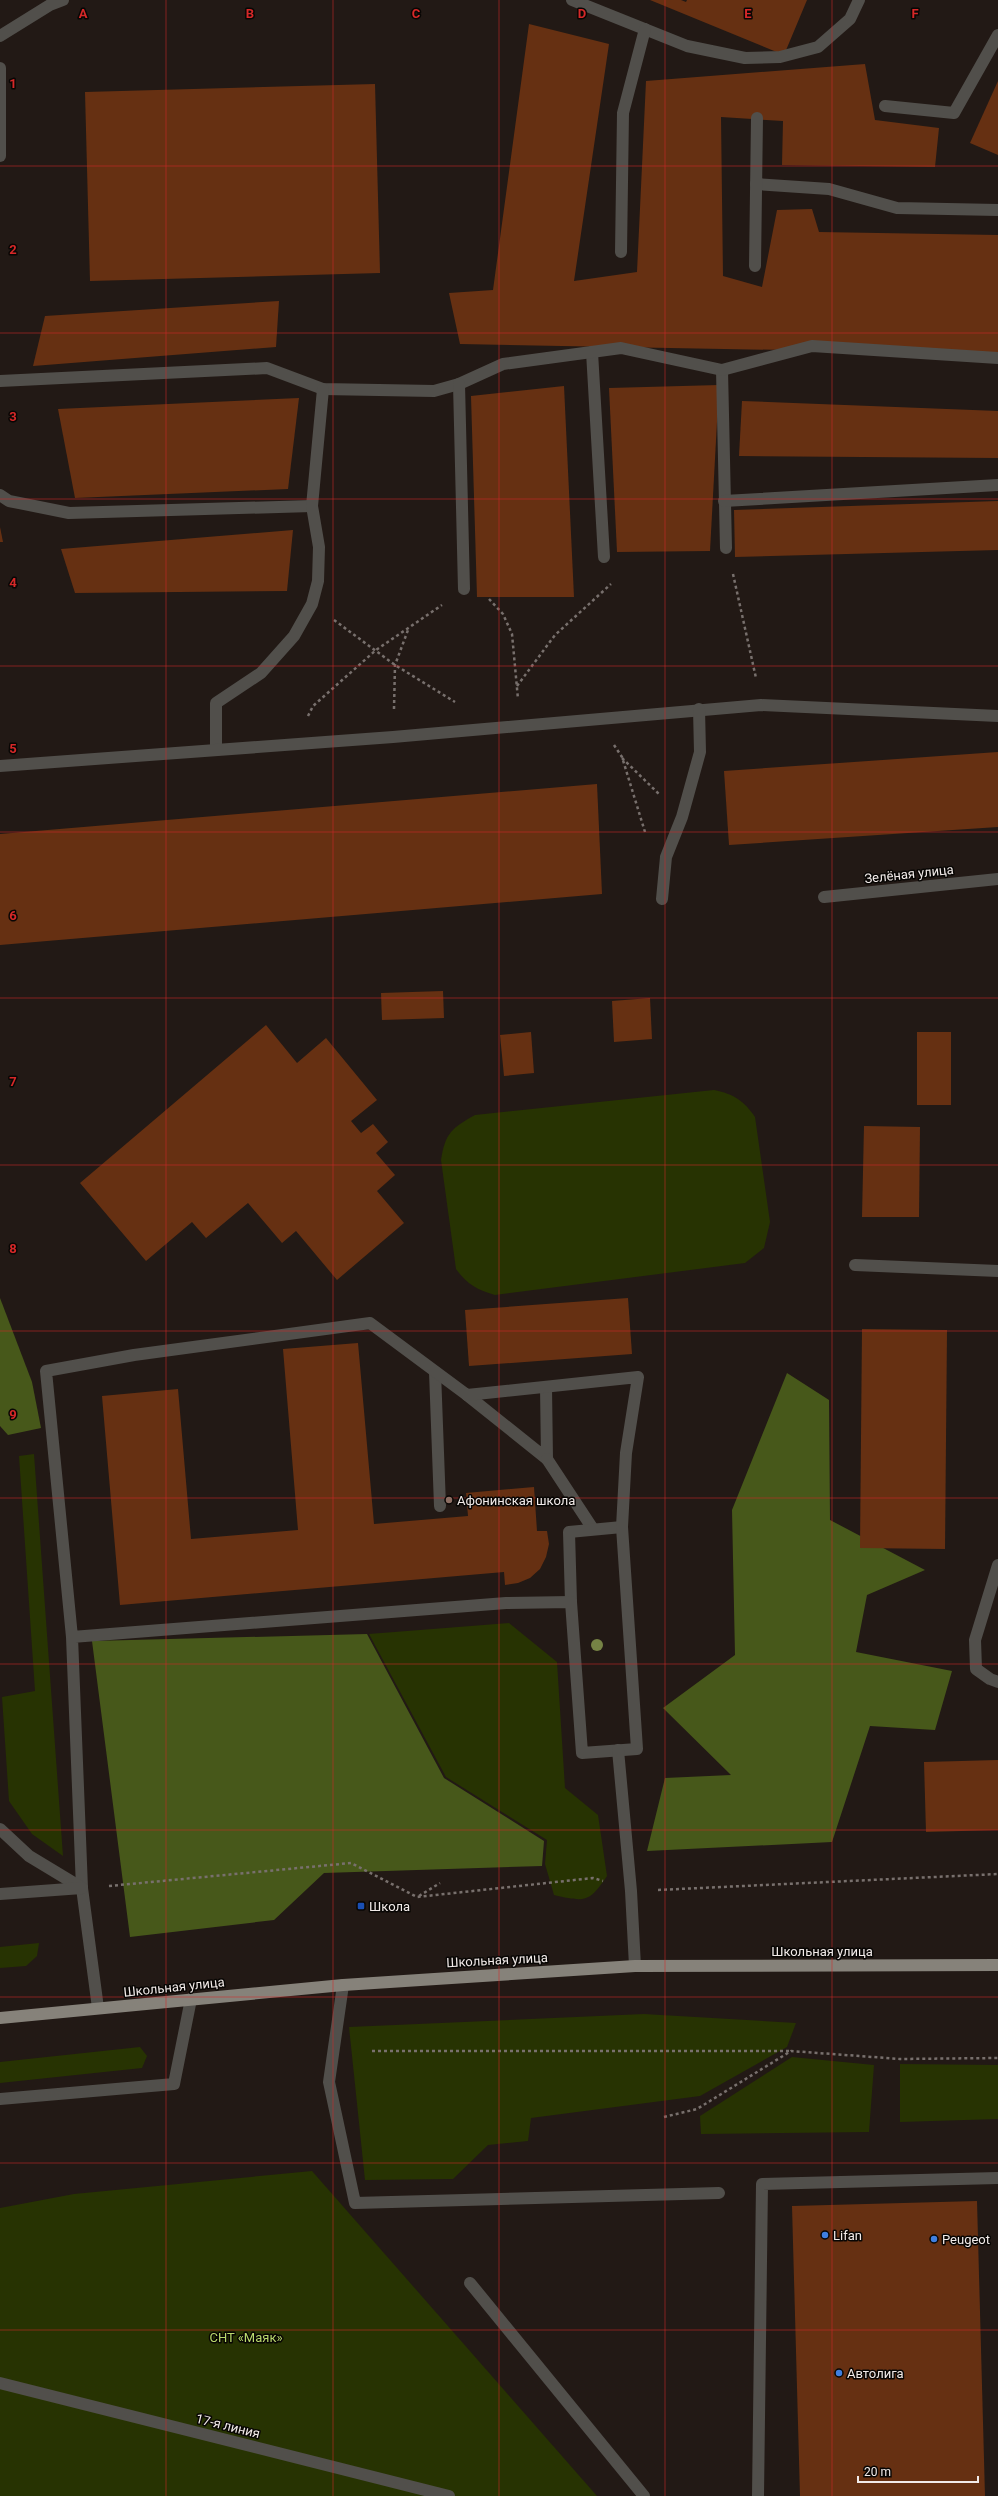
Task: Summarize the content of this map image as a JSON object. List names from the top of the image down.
{
  "streets": {
    "main road": ["Школьная улица"],
    "street": ["Зелёная улица", "17-я линия"]
  },
  "parks": ["СНТ «Маяк»"],
  "places": {
    "other": [
      "Афонинская школа",
      "Lifan",
      "Peugeot",
      "Автолига"
    ],
    "transit": ["Школа"]
  },
  "scale_bar": "20 m",
  "grid": {
    "columns": [
      "A",
      "B",
      "C",
      "D",
      "E",
      "F"
    ],
    "rows": [
      "1",
      "2",
      "3",
      "4",
      "5",
      "6",
      "7",
      "8",
      "9"
    ]
  }
}
